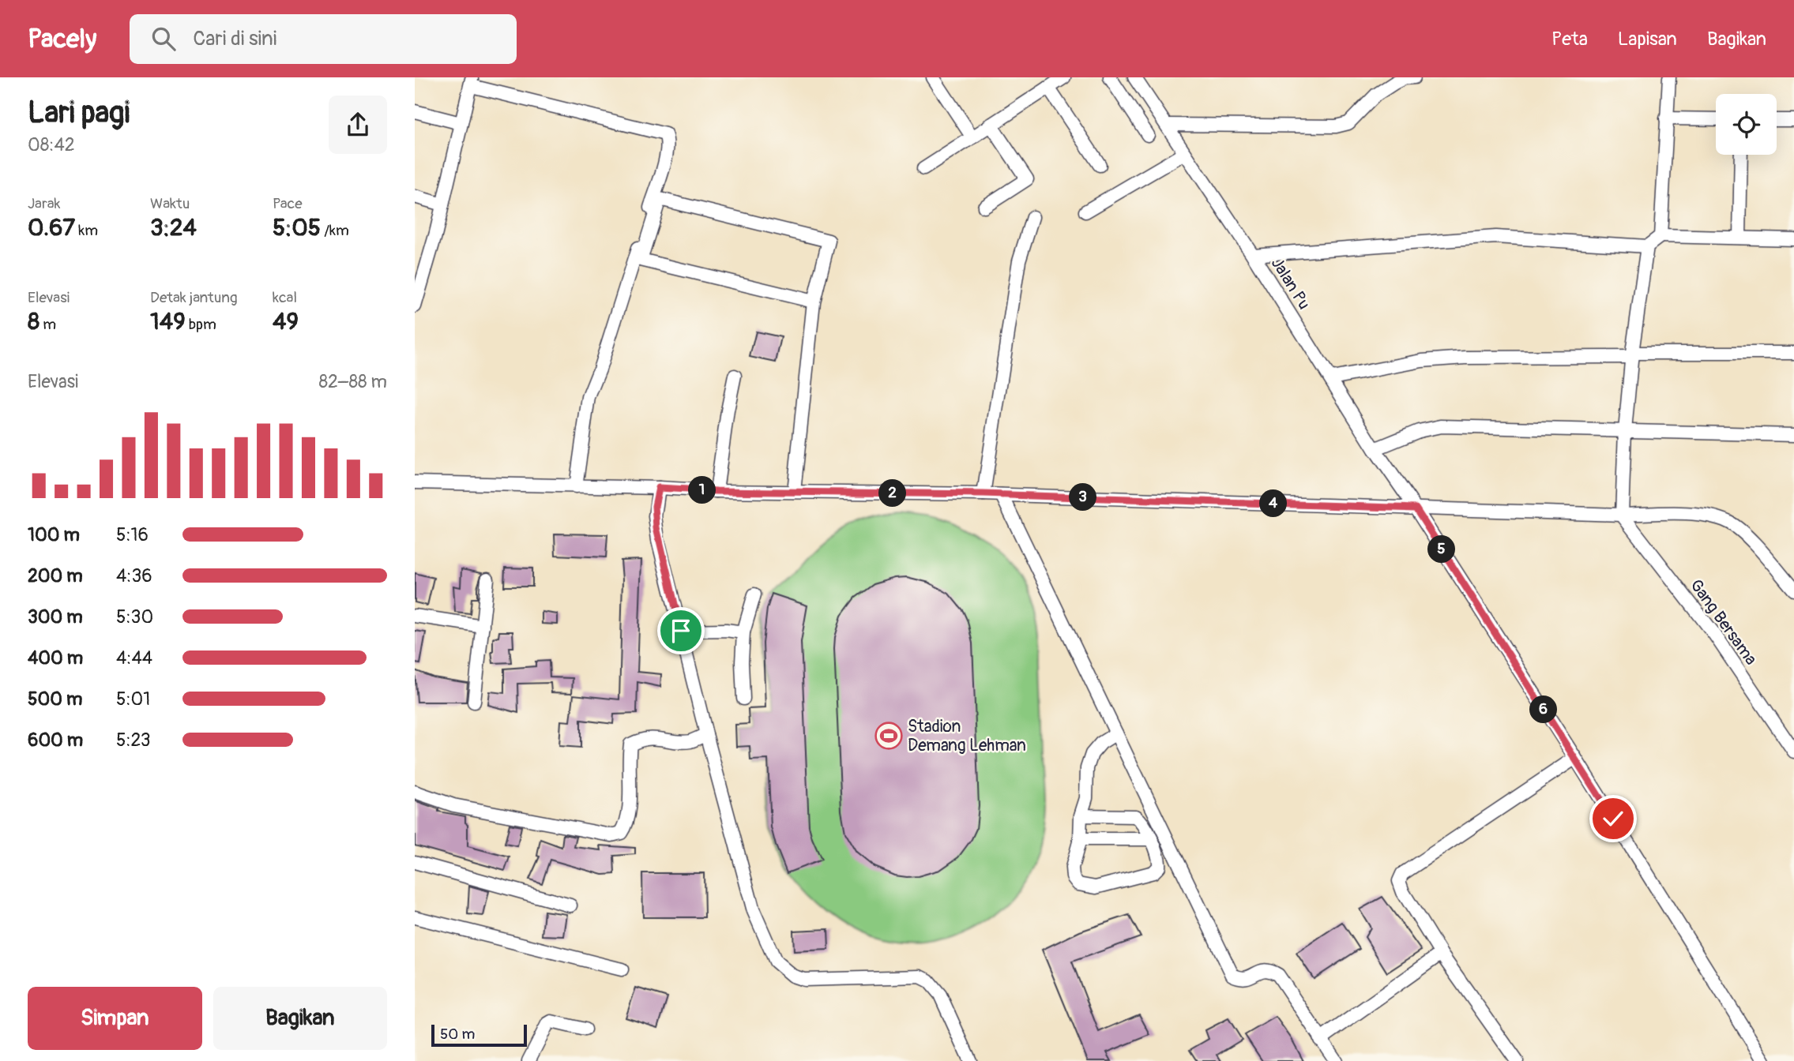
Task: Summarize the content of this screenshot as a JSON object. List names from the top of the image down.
{
  "streets": {
    "street": ["Jalan Pu", "Gang Bersama"]
  },
  "places": {
    "sports": ["Stadion Demang Lehman"]
  },
  "scale_bar": "50 m",
  "page": {
    "header": "Pacely",
    "search": "Cari di sini",
    "nav": ["Peta", "Lapisan", "Bagikan"],
    "heading": ["Lari pagi", "08:42"],
    "stats": [
      ["Jarak", "0.67 km"],
      ["Waktu", "3:24"],
      ["Pace", "5:05 /km"],
      ["Elevasi", "8 m"],
      ["Detak jantung", "149 bpm"],
      ["kcal", "49"]
    ],
    "chart": ["Elevasi", "82–88 m"],
    "pins": [
      "1",
      "2",
      "3",
      "4",
      "5",
      "6"
    ],
    "list": [
      {
        "name": "100 m",
        "note": "5:16"
      },
      {
        "name": "200 m",
        "note": "4:36"
      },
      {
        "name": "300 m",
        "note": "5:30"
      },
      {
        "name": "400 m",
        "note": "4:44"
      },
      {
        "name": "500 m",
        "note": "5:01"
      },
      {
        "name": "600 m",
        "note": "5:23"
      }
    ],
    "buttons": ["Simpan", "Bagikan"],
    "scale": "50 m"
  }
}
